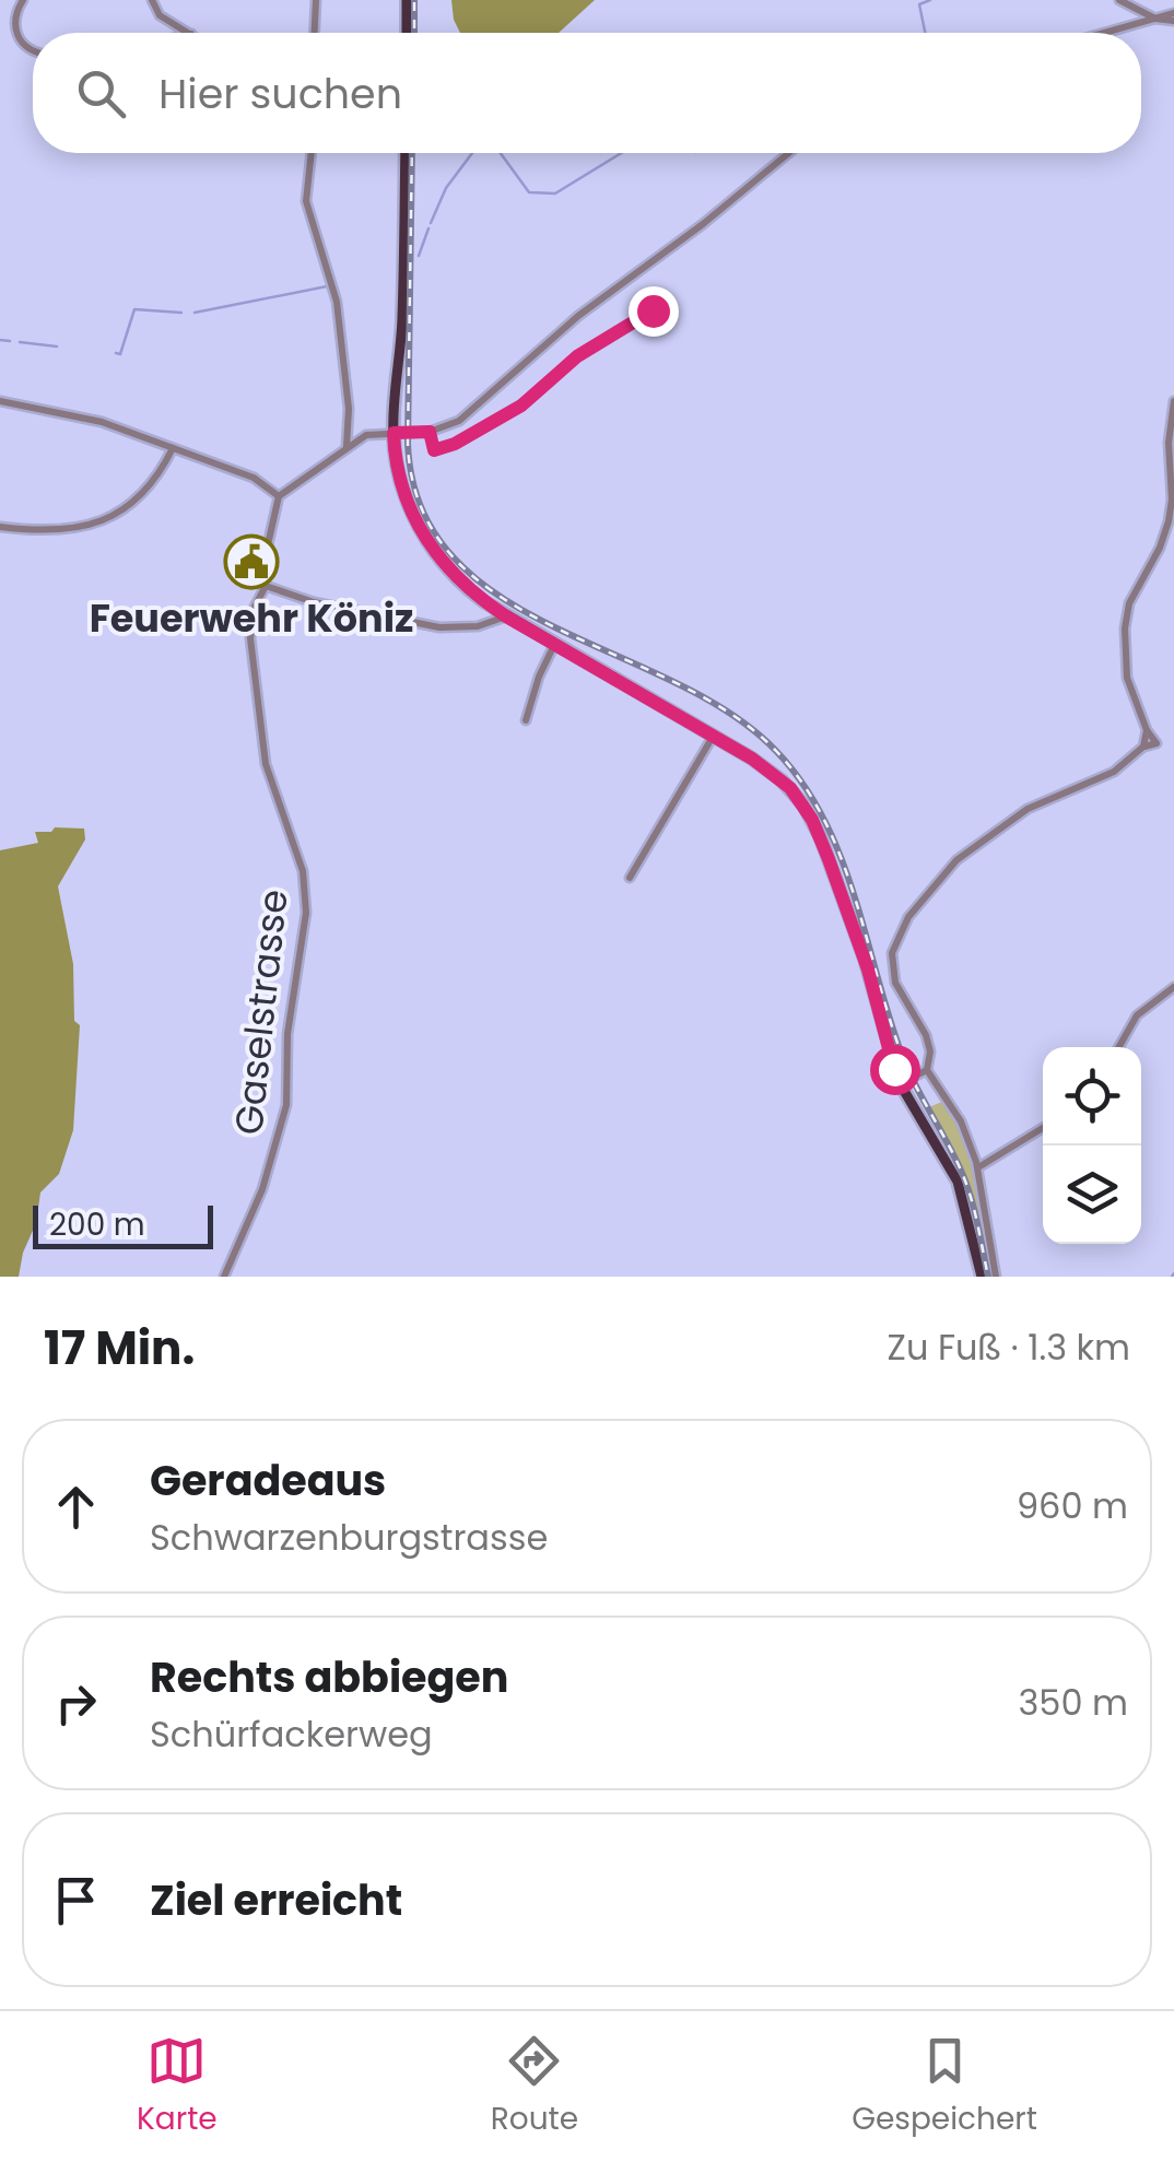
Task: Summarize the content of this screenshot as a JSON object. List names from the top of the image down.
{
  "streets": {
    "street": ["Gaselstrasse"]
  },
  "places": {
    "public building": ["Feuerwehr Köniz"]
  },
  "scale_bar": "200 m",
  "page": {
    "search": "Hier suchen",
    "scale": "200 m",
    "heading": ["17 Min.", "Zu Fuß · 1.3 km"],
    "list": [
      ["Geradeaus", "Schwarzenburgstrasse", "960 m"],
      ["Rechts abbiegen", "Schürfackerweg", "350 m"],
      "Ziel erreicht"
    ],
    "nav": ["Karte", "Route", "Gespeichert"]
  }
}
